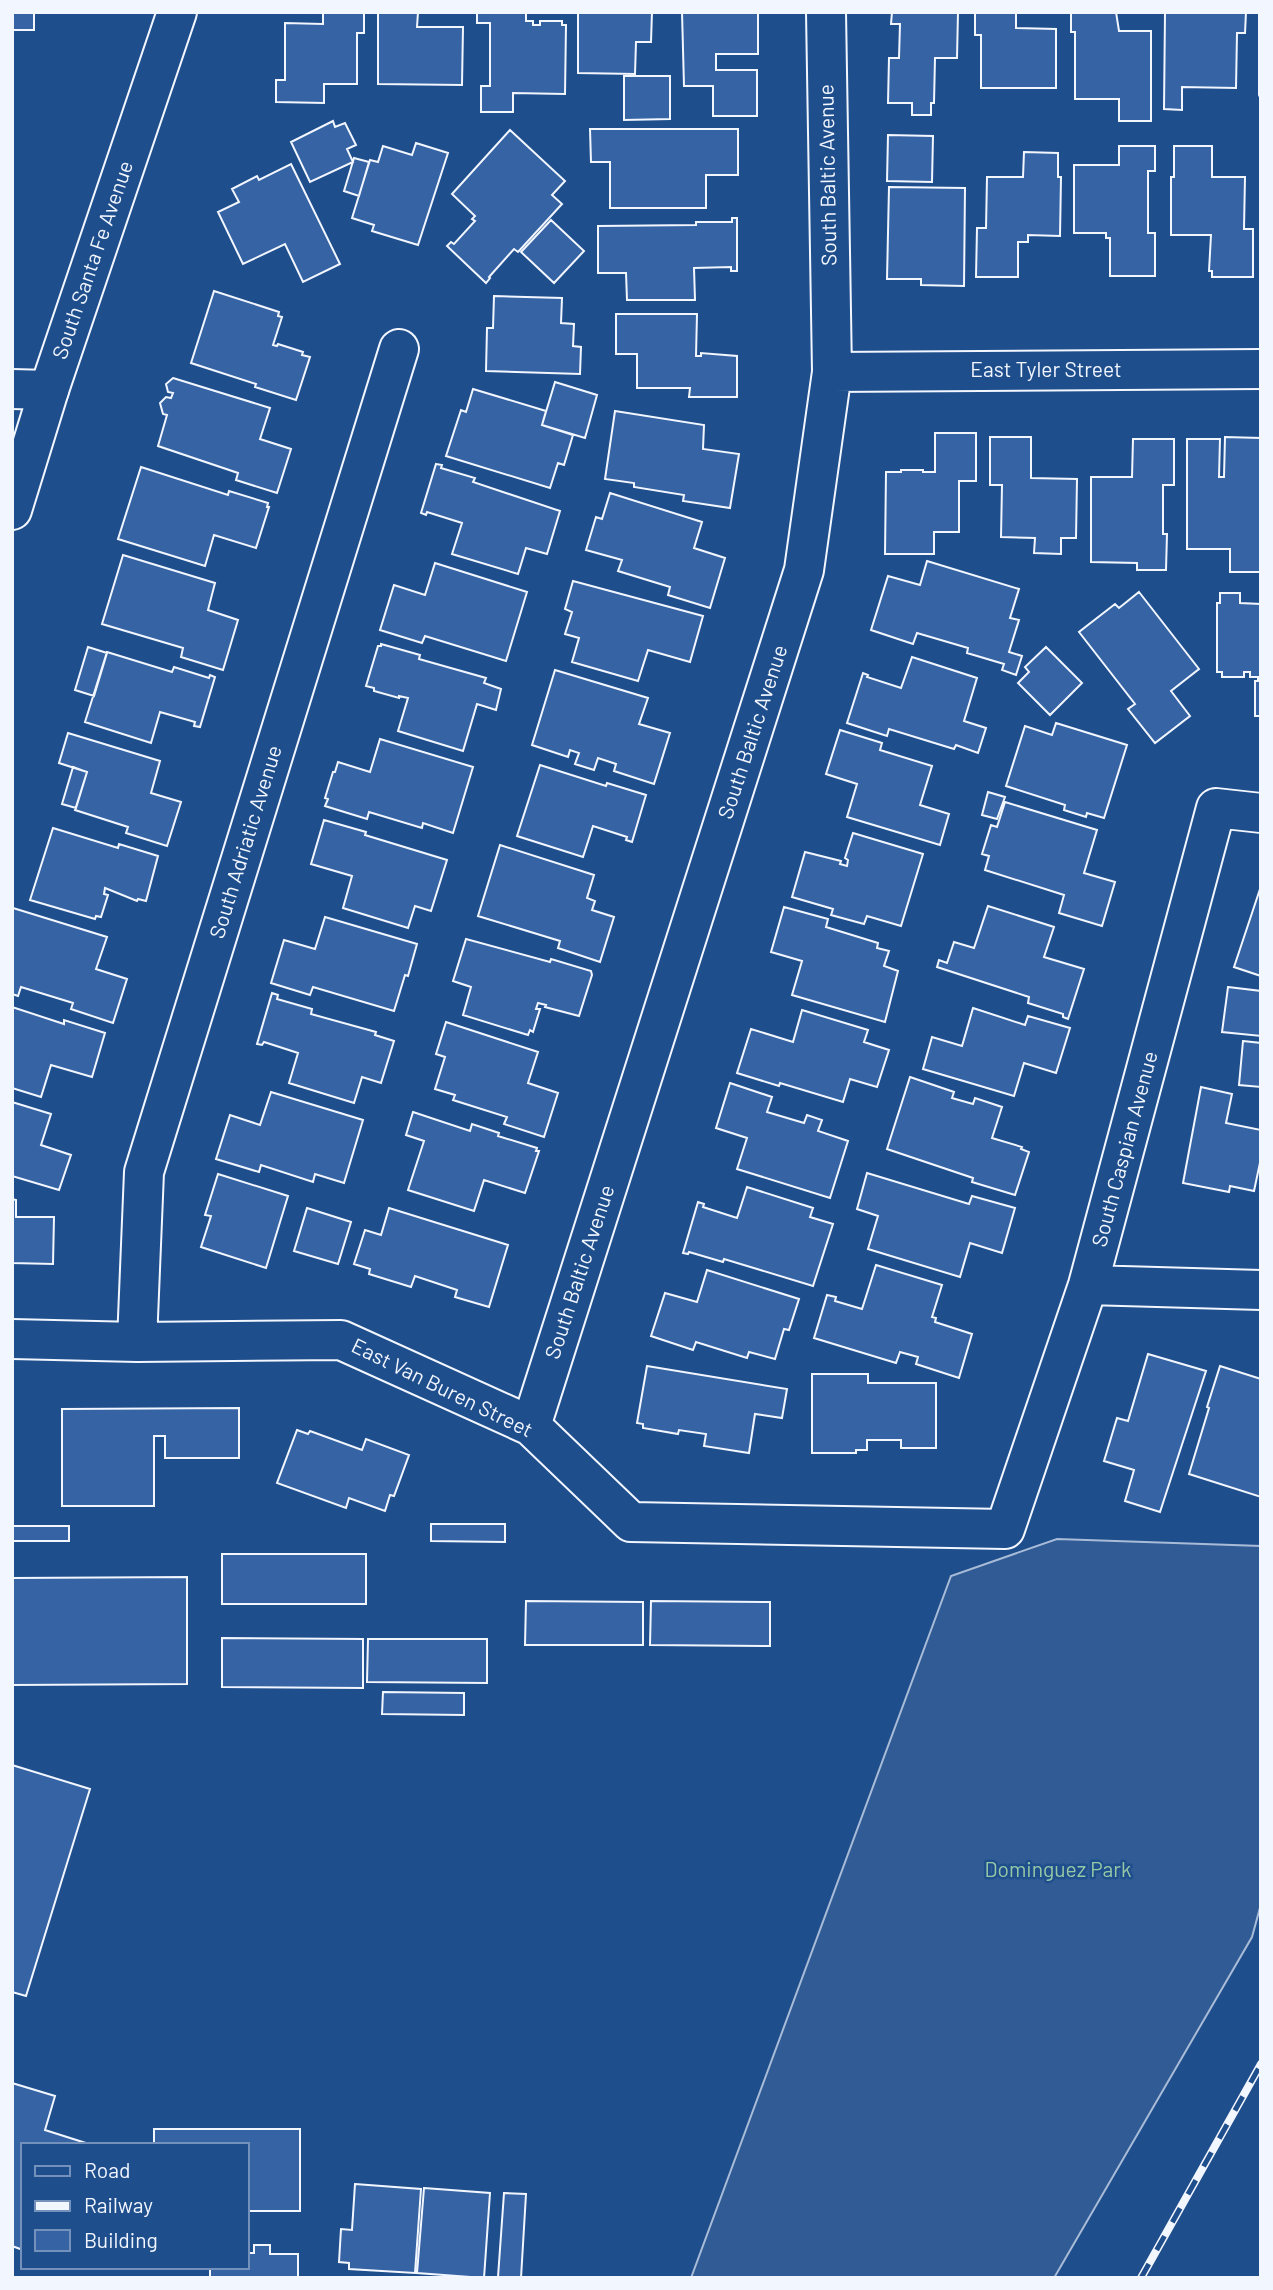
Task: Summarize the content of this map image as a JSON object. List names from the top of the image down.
{
  "streets": {
    "street": [
      "South Baltic Avenue",
      "South Santa Fe Avenue",
      "East Tyler Street",
      "South Adriatic Avenue",
      "South Caspian Avenue",
      "East Van Buren Street"
    ]
  },
  "crossings": [
    ["South Baltic Avenue", "East Tyler Street"],
    ["South Baltic Avenue", "East Van Buren Street"],
    ["South Adriatic Avenue", "East Van Buren Street"],
    ["South Caspian Avenue", "East Van Buren Street"]
  ],
  "parks": ["Dominguez Park"],
  "legend": ["Road", "Railway", "Building"]
}
